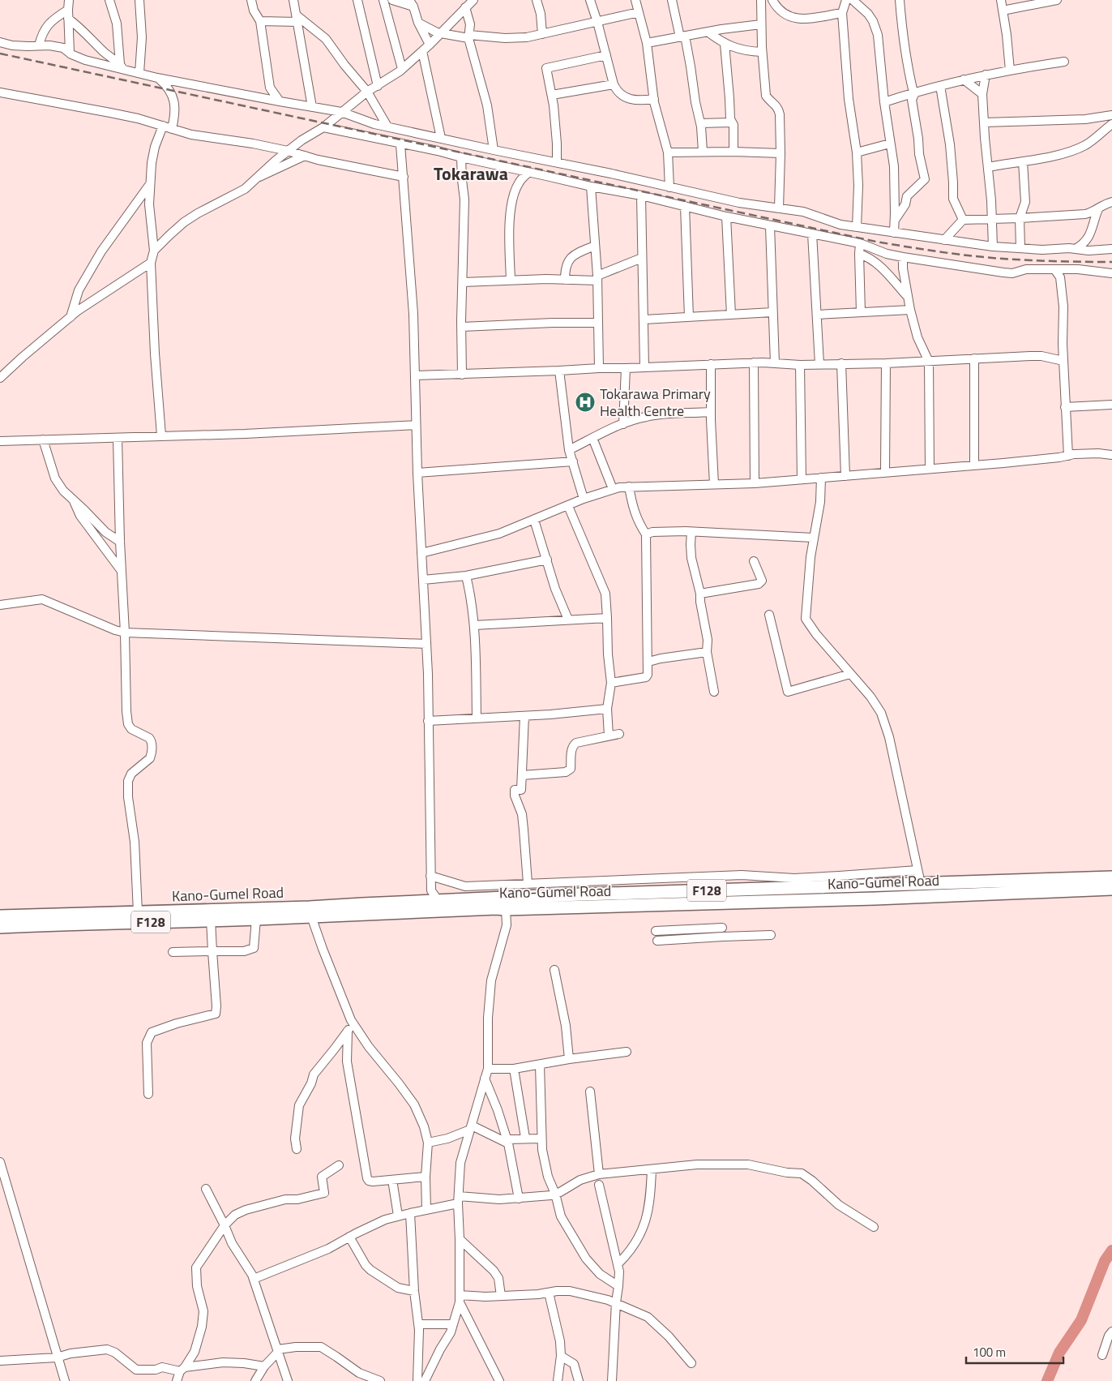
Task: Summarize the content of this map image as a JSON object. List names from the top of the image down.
{
  "streets": {
    "main road": ["Kano-Gumel Road", "F128"]
  },
  "districts": ["Tokarawa"],
  "places": {
    "hospital": ["Tokarawa Primary Health Centre"]
  },
  "scale_bar": "100 m"
}
